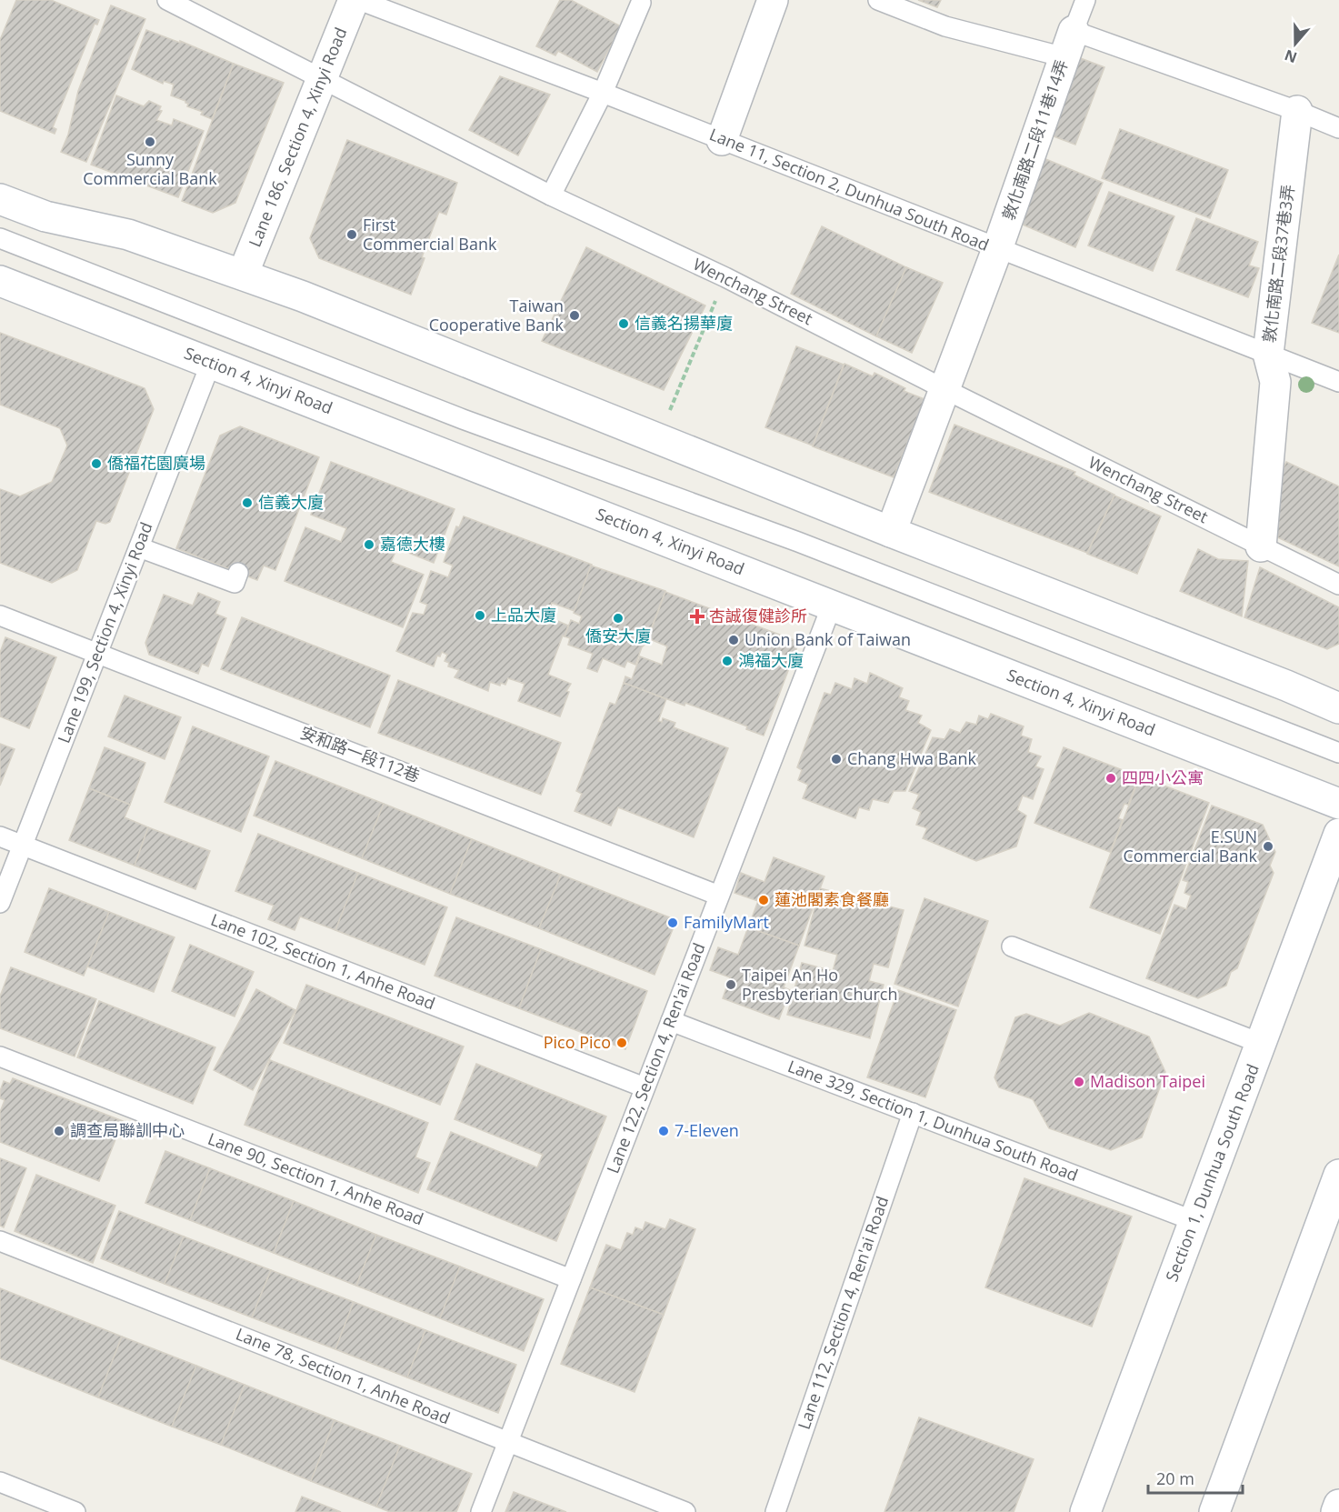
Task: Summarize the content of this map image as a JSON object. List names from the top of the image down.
{
  "streets": {
    "main road": [
      "Lane 186, Section 4, Xinyi Road",
      "敦化南路二段11巷14弄",
      "敦化南路二段37巷3弄",
      "Section 4, Xinyi Road",
      "Section 1, Dunhua South Road"
    ],
    "lane": [
      "Lane 11, Section 2, Dunhua South Road",
      "Wenchang Street",
      "Lane 199, Section 4, Xinyi Road",
      "安和路一段112巷",
      "Lane 102, Section 1, Anhe Road",
      "Lane 122, Section 4, Ren'ai Road",
      "Lane 329, Section 1, Dunhua South Road",
      "Lane 90, Section 1, Anhe Road",
      "Lane 112, Section 4, Ren'ai Road",
      "Lane 78, Section 1, Anhe Road"
    ]
  },
  "crossings": [
    ["Lane 186, Section 4, Xinyi Road", "Wenchang Street"],
    ["敦化南路二段11巷14弄", "Lane 11, Section 2, Dunhua South Road"],
    ["敦化南路二段11巷14弄", "Wenchang Street"],
    ["Lane 11, Section 2, Dunhua South Road", "敦化南路二段37巷3弄"],
    ["敦化南路二段37巷3弄", "Wenchang Street"],
    ["Section 4, Xinyi Road", "Lane 199, Section 4, Xinyi Road"],
    ["Section 4, Xinyi Road", "Lane 122, Section 4, Ren'ai Road"],
    ["Lane 199, Section 4, Xinyi Road", "安和路一段112巷"],
    ["Lane 199, Section 4, Xinyi Road", "Lane 102, Section 1, Anhe Road"],
    ["安和路一段112巷", "Lane 122, Section 4, Ren'ai Road"],
    ["Lane 102, Section 1, Anhe Road", "Lane 122, Section 4, Ren'ai Road"],
    ["Lane 122, Section 4, Ren'ai Road", "Lane 329, Section 1, Dunhua South Road"],
    ["Lane 122, Section 4, Ren'ai Road", "Lane 90, Section 1, Anhe Road"],
    ["Lane 122, Section 4, Ren'ai Road", "Lane 78, Section 1, Anhe Road"],
    ["Lane 329, Section 1, Dunhua South Road", "Section 1, Dunhua South Road"],
    ["Lane 329, Section 1, Dunhua South Road", "Lane 112, Section 4, Ren'ai Road"]
  ],
  "places": {
    "other": [
      "Sunny Commercial Bank",
      "First Commercial Bank",
      "Taiwan Cooperative Bank",
      "信義名揚華廈",
      "僑福花園廣場",
      "信義大廈",
      "嘉德大樓",
      "上品大廈",
      "僑安大廈",
      "Union Bank of Taiwan",
      "鴻福大廈",
      "Chang Hwa Bank",
      "四四小公寓",
      "E.SUN Commercial Bank",
      "蓮池閣素食餐廳",
      "FamilyMart",
      "Taipei An Ho Presbyterian Church",
      "Pico Pico",
      "Madison Taipei",
      "調查局聯訓中心",
      "7-Eleven"
    ],
    "health": ["杏誠復健診所"]
  },
  "scale_bar": "20 m",
  "north": "bottom"
}
